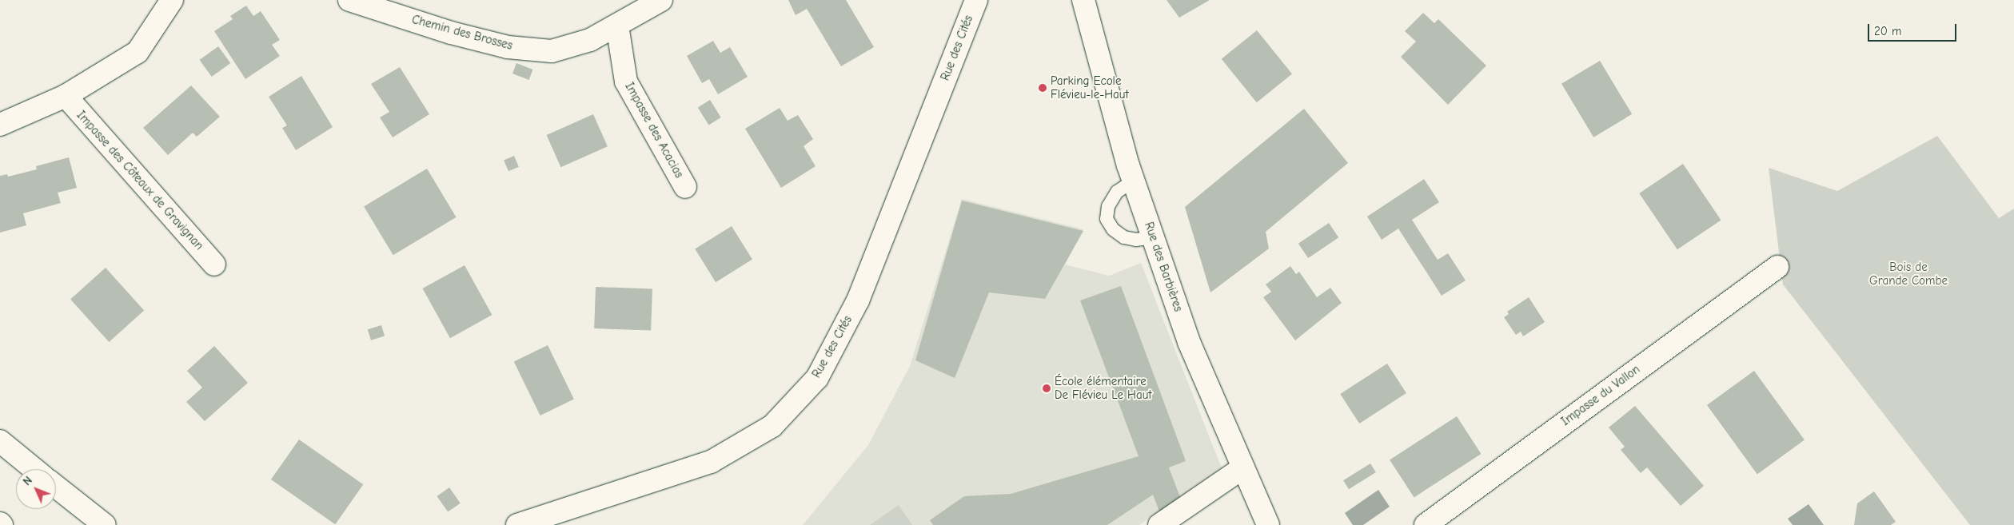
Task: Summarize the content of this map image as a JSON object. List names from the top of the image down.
{
  "streets": {
    "main road": [
      "Chemin des Brosses",
      "Rue des Cités",
      "Impasse des Acacias",
      "Impasse des Côteaux de Gravignan",
      "Rue des Barbières",
      "Impasse du Vallon"
    ]
  },
  "crossings": [
    ["Chemin des Brosses", "Impasse des Acacias"]
  ],
  "parks": ["Bois de Grande Combe"],
  "places": ["Parking Ecole Flévieu-le-Haut", "École élémentaire De Flévieu Le Haut"],
  "scale_bar": "20 m",
  "north": "top left"
}
